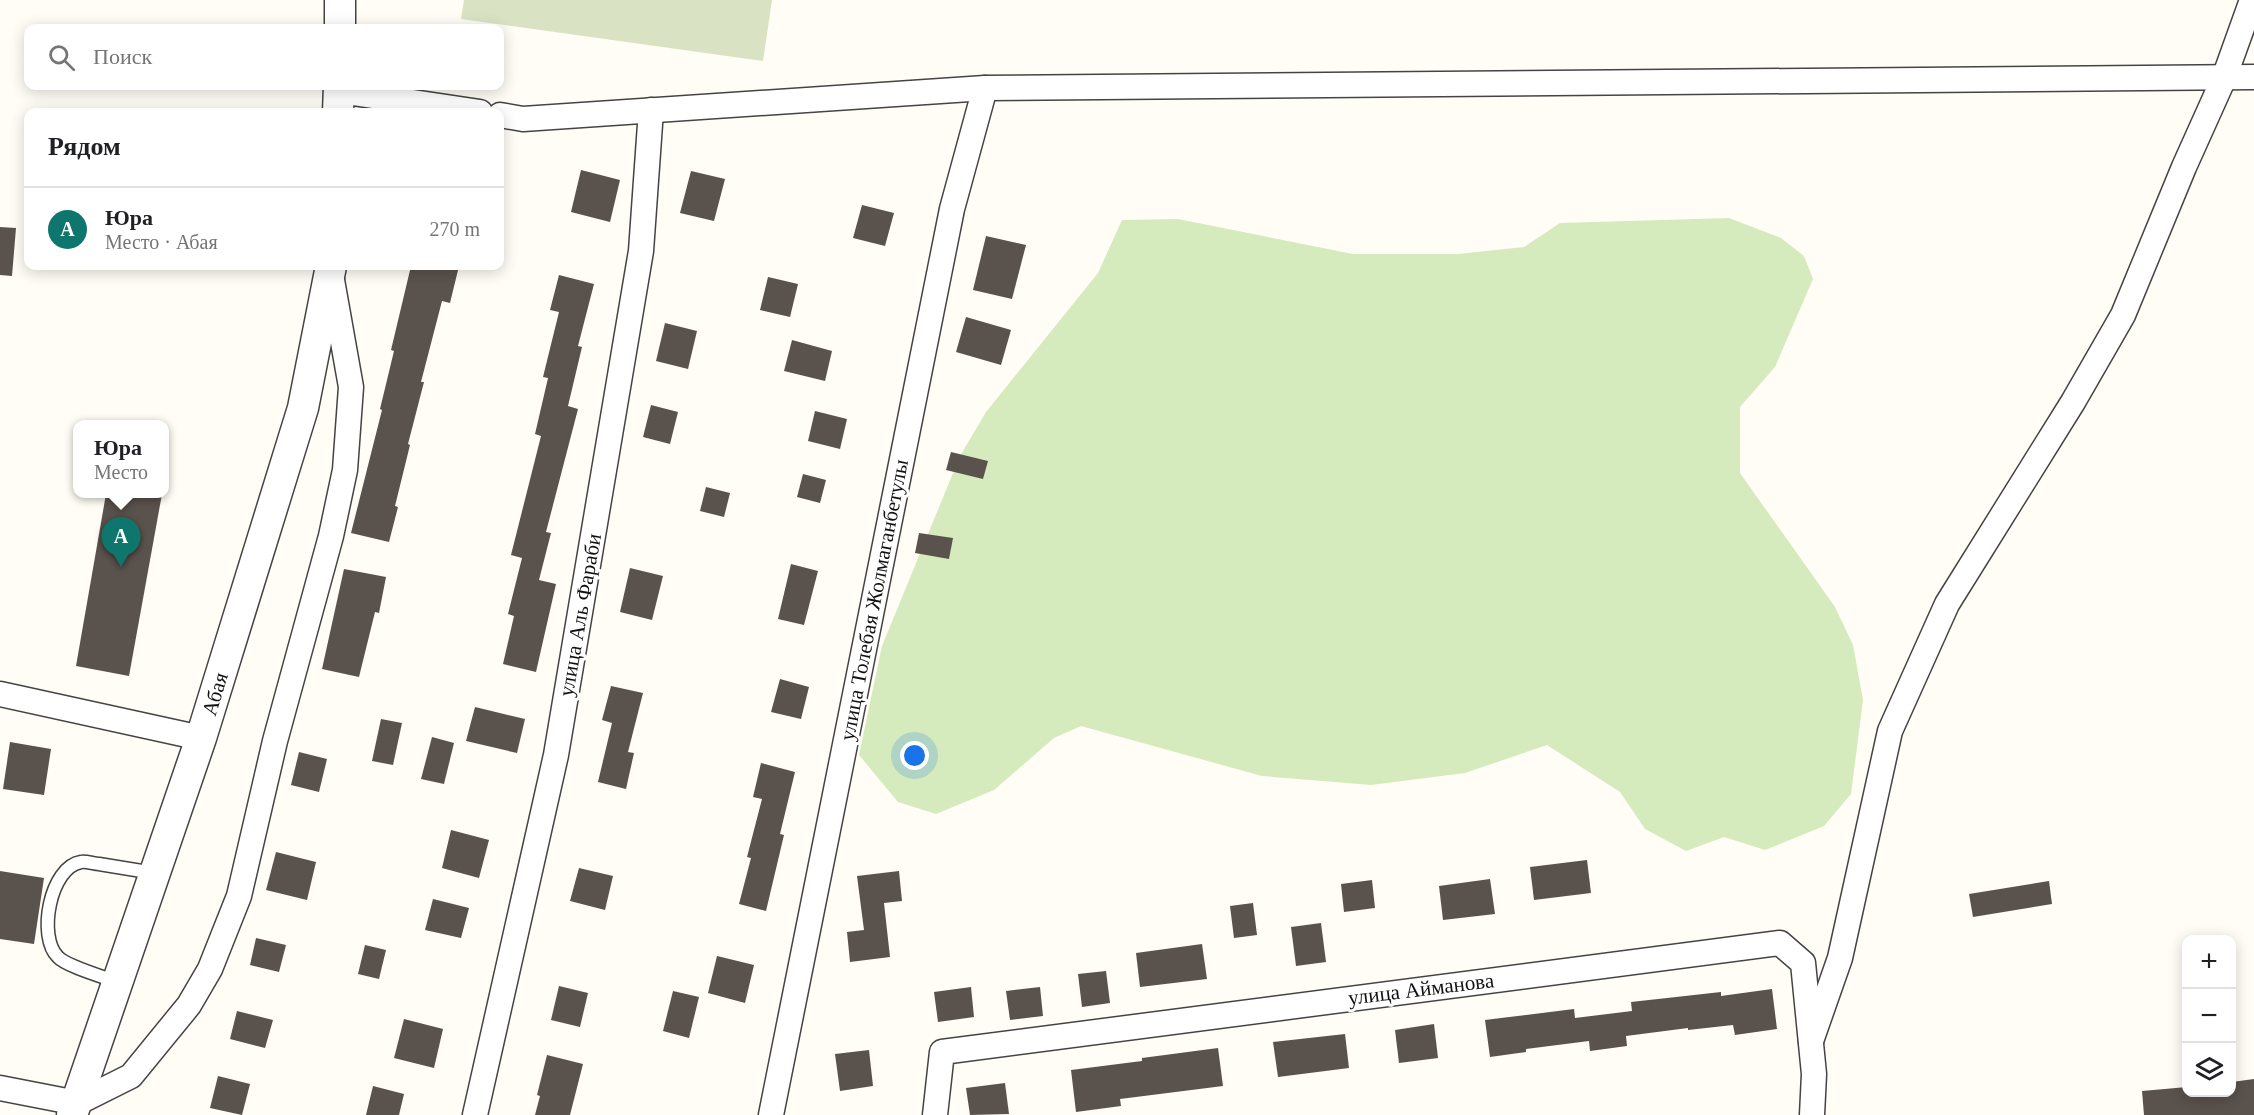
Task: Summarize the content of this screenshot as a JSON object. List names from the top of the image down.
{
  "streets": {
    "street": [
      "улица Толебая Жолмаганбетулы",
      "улица Аль Фараби",
      "Абая",
      "улица Айманова"
    ]
  },
  "page": {
    "search": "Поиск",
    "heading": "Рядом",
    "list": [
      {
        "mark": "A",
        "name": "Юра",
        "note": "Место · Абая",
        "value": "270 m"
      }
    ],
    "popup": ["Юра", "Место"],
    "pins": "A",
    "map_buttons": ["+", "−"]
  }
}
